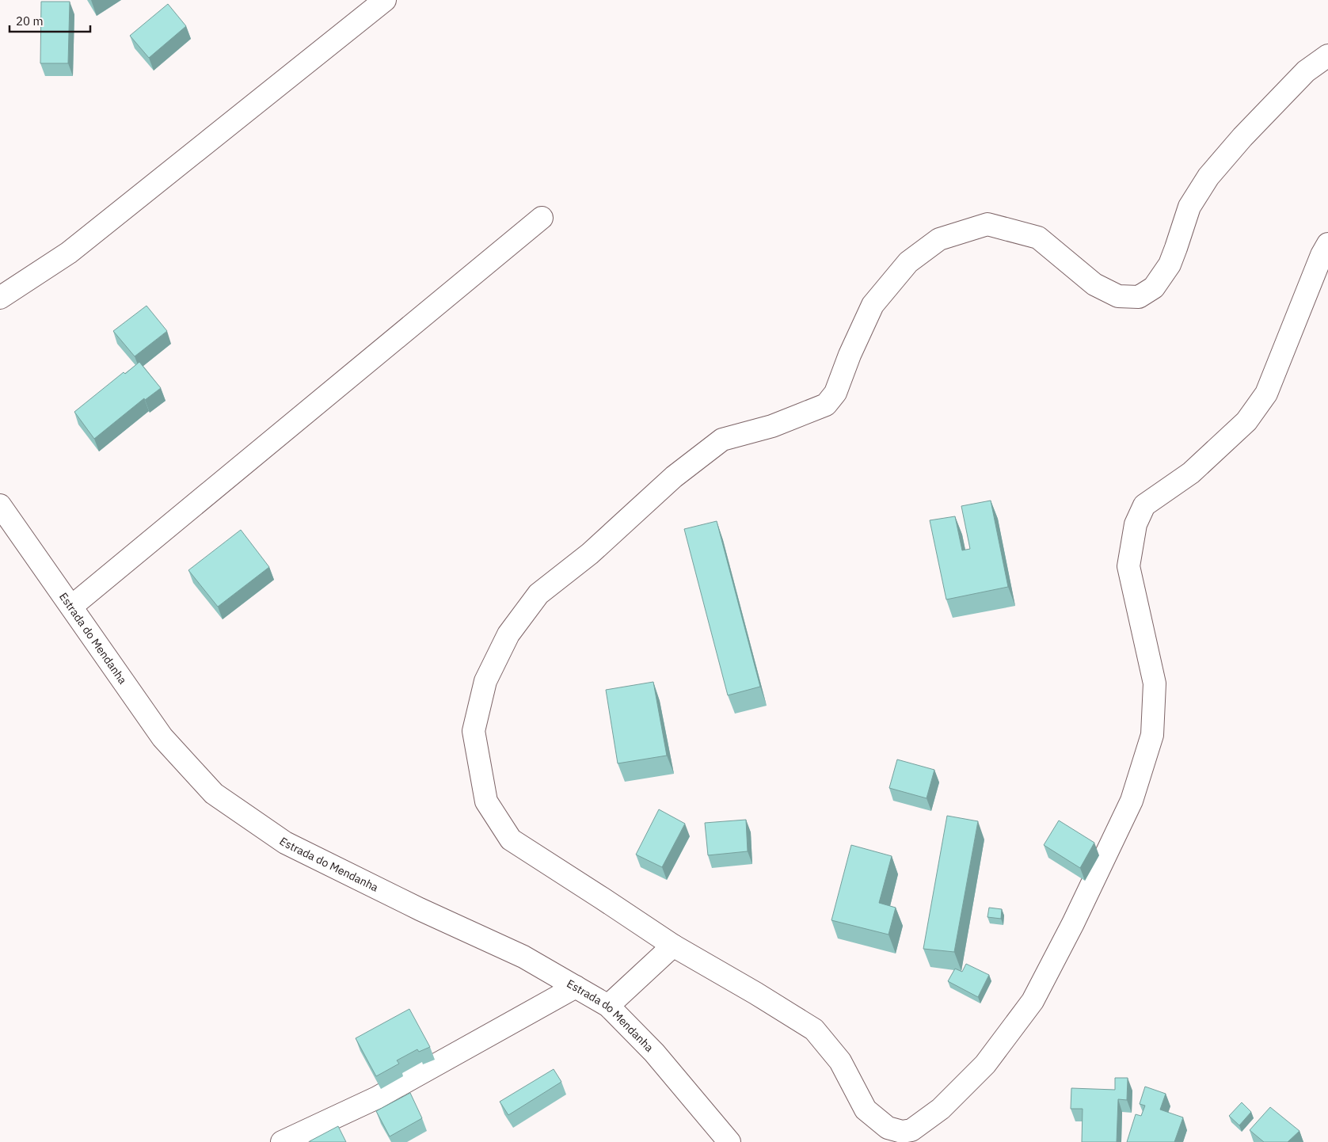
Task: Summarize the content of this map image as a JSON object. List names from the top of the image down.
{
  "streets": {
    "street": ["Estrada do Mendanha"]
  },
  "scale_bar": "20 m"
}
